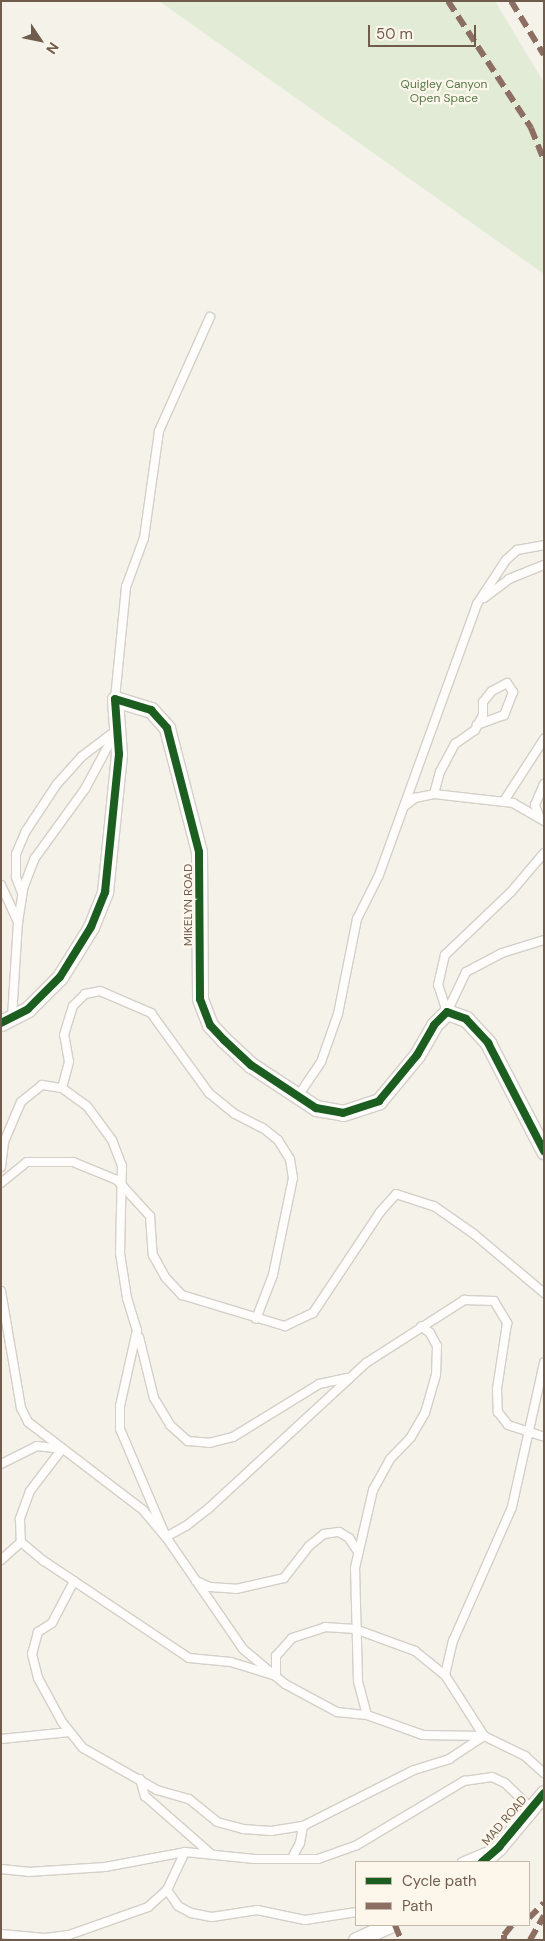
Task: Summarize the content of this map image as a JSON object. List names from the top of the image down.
{
  "streets": {
    "street": ["MIKELYN ROAD", "MAD ROAD"]
  },
  "parks": ["Quigley Canyon Open Space"],
  "legend": ["Cycle path", "Path"],
  "scale_bar": "50 m",
  "north": "bottom right"
}
